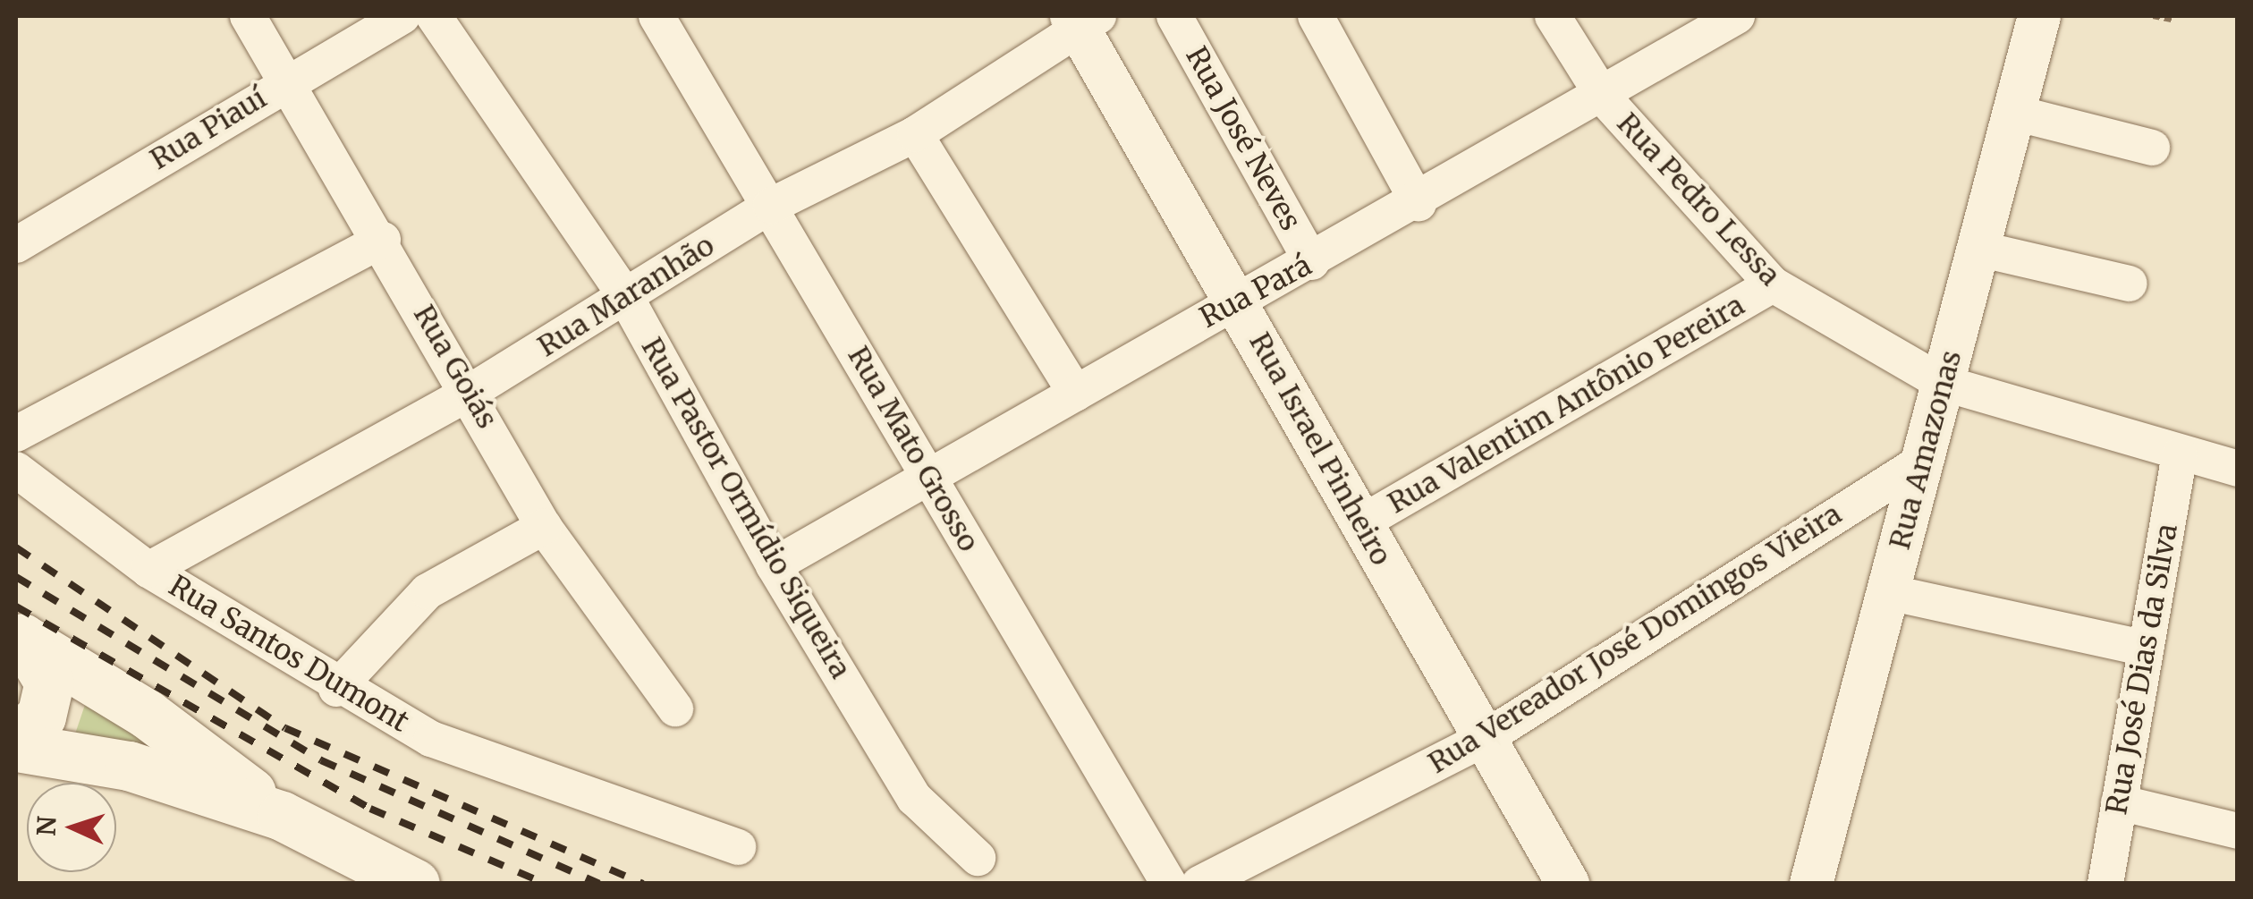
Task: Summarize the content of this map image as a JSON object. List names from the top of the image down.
{
  "streets": {
    "street": [
      "Rua Piauí",
      "Rua José Neves",
      "Rua Pedro Lessa",
      "Rua Pará",
      "Rua Maranhão",
      "Rua Goiás",
      "Rua Valentim Antônio Pereira",
      "Rua Mato Grosso",
      "Rua Israel Pinheiro",
      "Rua Amazonas",
      "Rua Pastor Ormídio Siqueira",
      "Rua Vereador José Domingos Vieira",
      "Rua Santos Dumont",
      "Rua José Dias da Silva"
    ]
  },
  "crossings": [
    ["Rua Piauí", "Rua Goiás"],
    ["Rua José Neves", "Rua Pará"],
    ["Rua Pedro Lessa", "Rua Pará"],
    ["Rua Pedro Lessa", "Rua Valentim Antônio Pereira"],
    ["Rua Pedro Lessa", "Rua Amazonas"],
    ["Rua Pedro Lessa", "Rua José Dias da Silva"],
    ["Rua Pará", "Rua Mato Grosso"],
    ["Rua Pará", "Rua Israel Pinheiro"],
    ["Rua Pará", "Rua Pastor Ormídio Siqueira"],
    ["Rua Maranhão", "Rua Goiás"],
    ["Rua Maranhão", "Rua Mato Grosso"],
    ["Rua Maranhão", "Rua Israel Pinheiro"],
    ["Rua Maranhão", "Rua Pastor Ormídio Siqueira"],
    ["Rua Maranhão", "Rua Santos Dumont"],
    ["Rua Valentim Antônio Pereira", "Rua Israel Pinheiro"],
    ["Rua Israel Pinheiro", "Rua Vereador José Domingos Vieira"],
    ["Rua Amazonas", "Rua Vereador José Domingos Vieira"]
  ],
  "north": "left"
}
